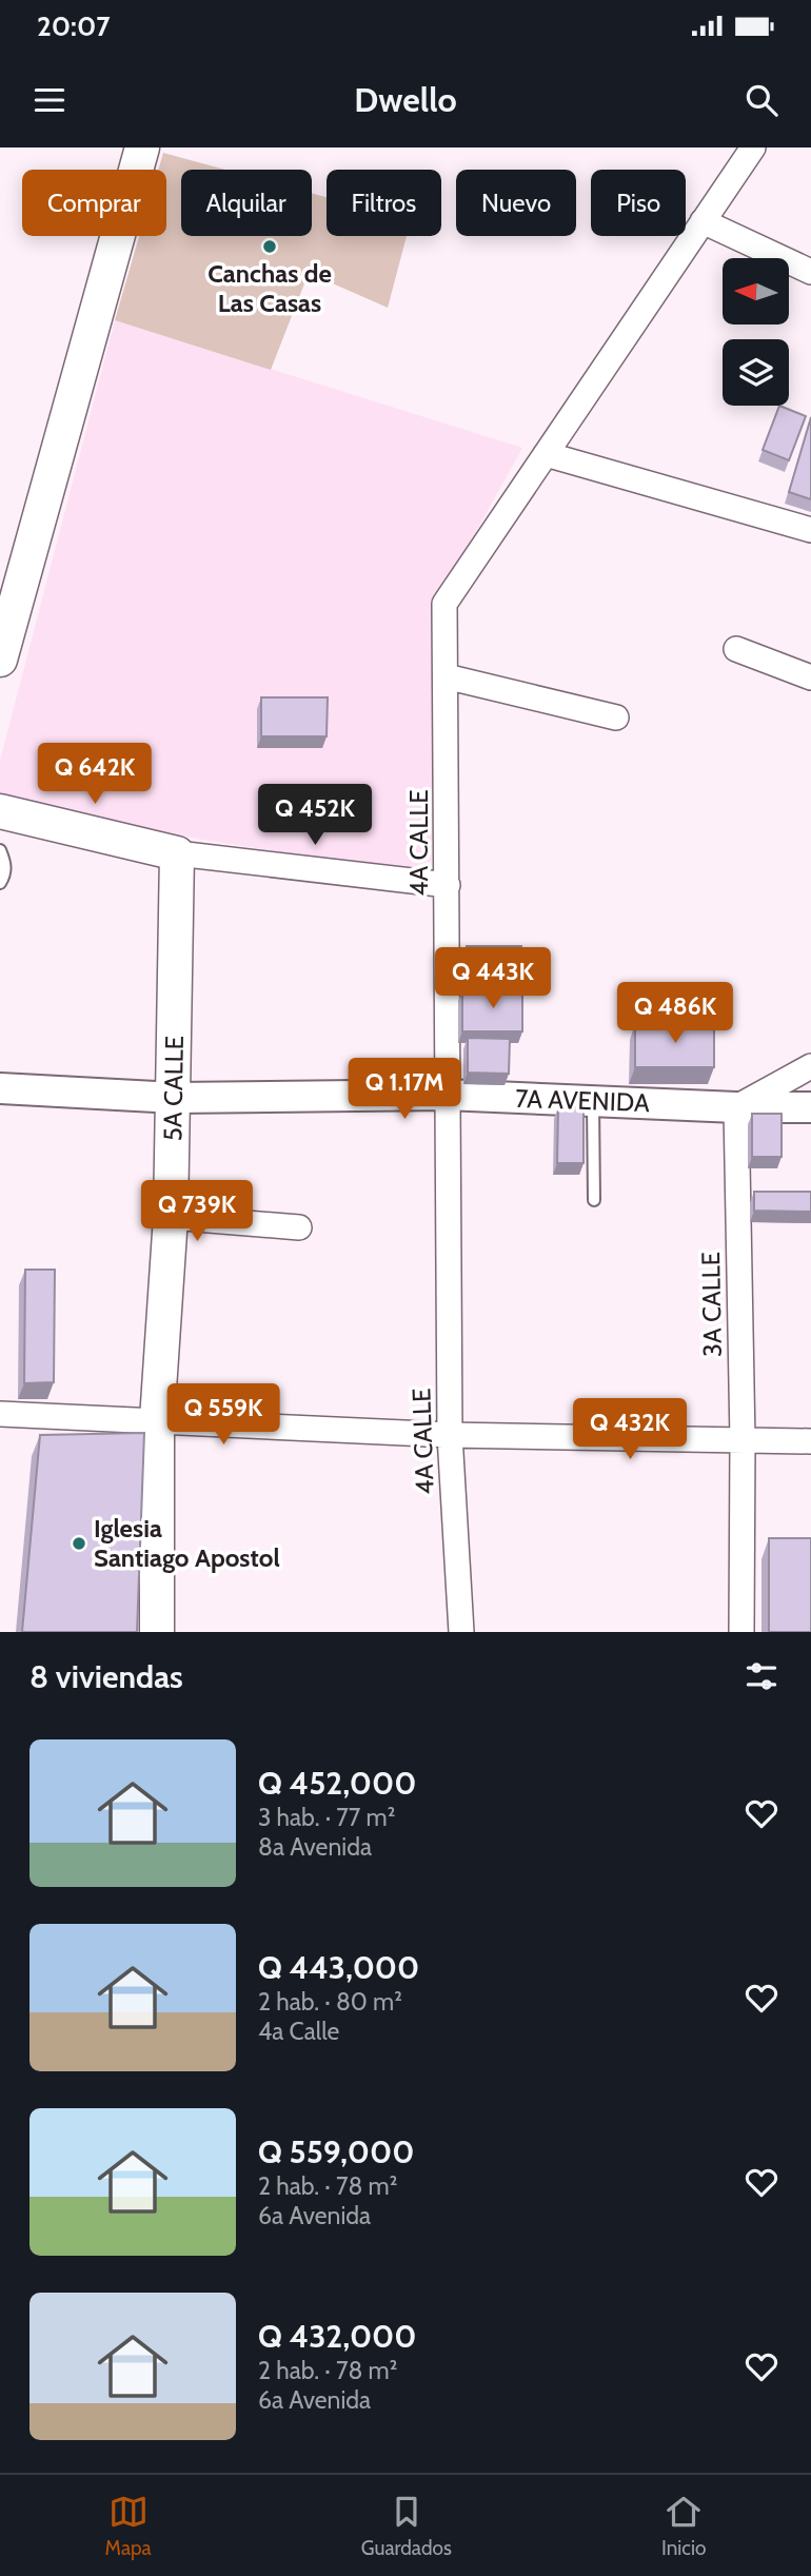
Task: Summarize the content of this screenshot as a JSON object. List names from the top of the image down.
{
  "streets": {
    "main road": ["5A CALLE"],
    "street": ["4A CALLE", "7A AVENIDA", "3A CALLE"]
  },
  "crossings": [
    ["4A CALLE", "7A AVENIDA"],
    ["5A CALLE", "7A AVENIDA"],
    ["7A AVENIDA", "3A CALLE"]
  ],
  "places": ["Canchas de Las Casas", "Iglesia Santiago Apostol"],
  "north": "left",
  "page": {
    "status": "20:07",
    "header": "Dwello",
    "chip": [
      "Comprar",
      "Alquilar",
      "Filtros",
      "Nuevo",
      "Piso"
    ],
    "price": [
      "Q 642K",
      "Q 452K",
      "Q 443K",
      "Q 486K",
      "Q 1.17M",
      "Q 739K",
      "Q 559K",
      "Q 432K"
    ],
    "heading": "8 viviendas",
    "list": [
      {
        "name": "Q 452,000",
        "note": "3 hab. · 77 m² · 8a Avenida"
      },
      {
        "name": "Q 443,000",
        "note": "2 hab. · 80 m² · 4a Calle"
      },
      {
        "name": "Q 559,000",
        "note": "2 hab. · 78 m² · 6a Avenida"
      },
      {
        "name": "Q 432,000",
        "note": "2 hab. · 78 m² · 6a Avenida"
      }
    ],
    "tabs": ["Mapa", "Guardados", "Inicio"]
  }
}
